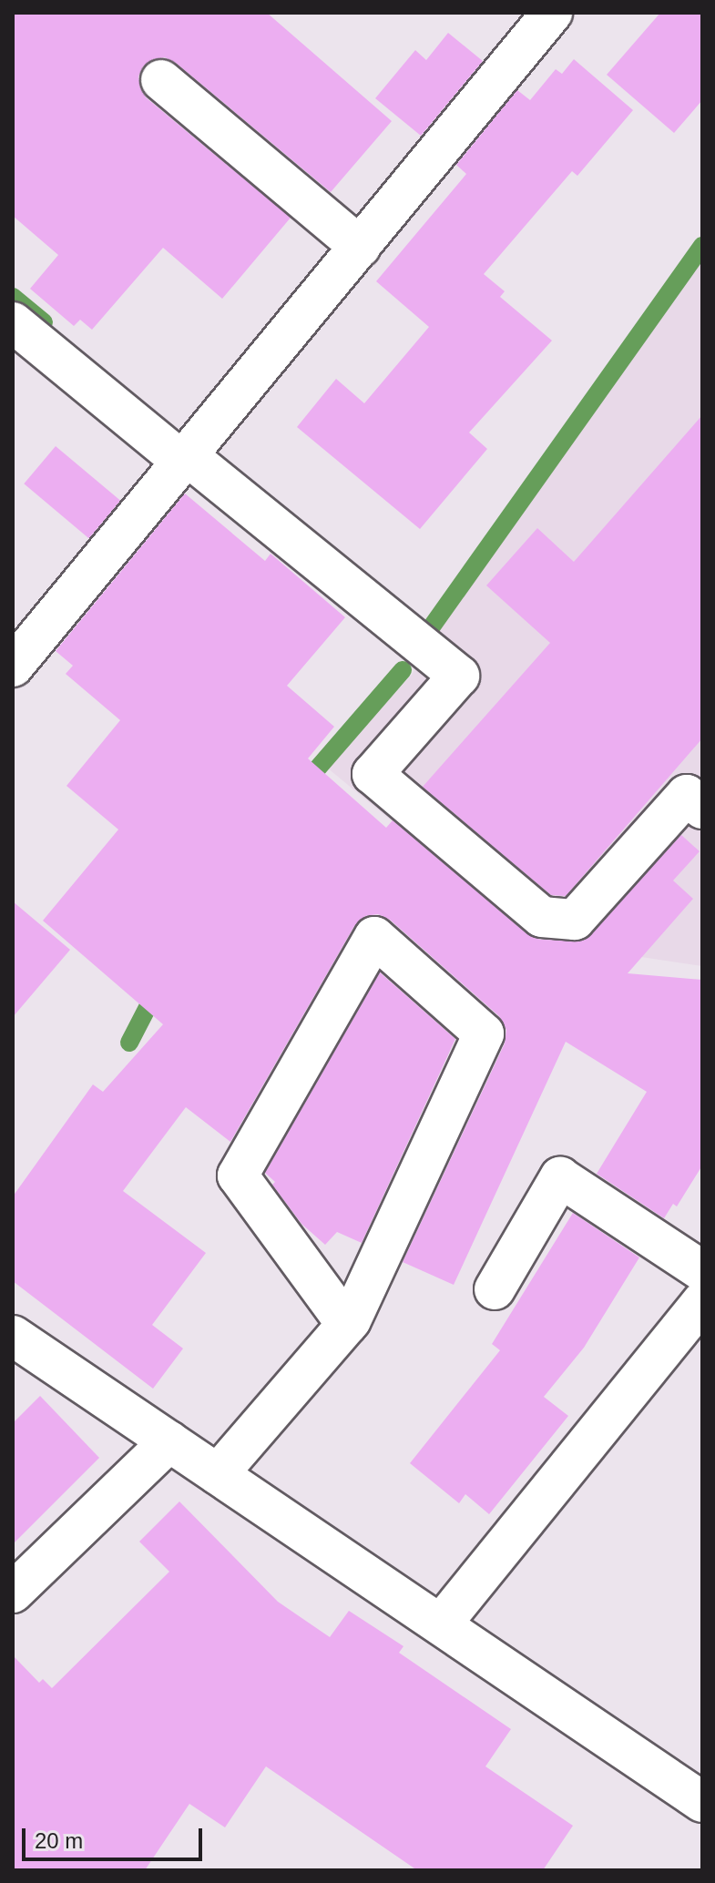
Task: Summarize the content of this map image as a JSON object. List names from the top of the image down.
{
  "scale_bar": "20 m"
}
